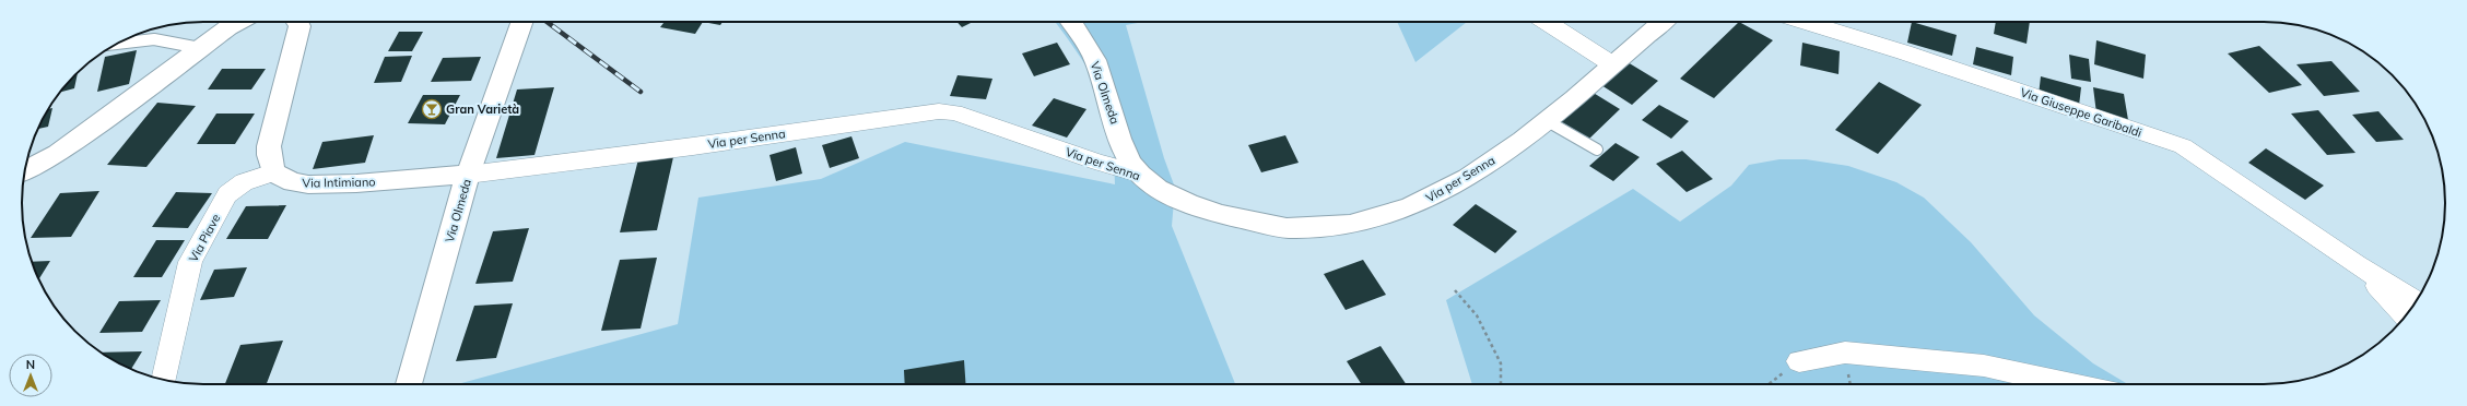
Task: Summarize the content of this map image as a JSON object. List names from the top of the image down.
{
  "streets": {
    "street": [
      "Via Olmeda",
      "Via Giuseppe Garibaldi",
      "Via per Senna",
      "Via Intimiano",
      "Via Piave"
    ]
  },
  "crossings": [
    ["Via Olmeda", "Via per Senna"],
    ["Via Olmeda", "Via Intimiano"],
    ["Via per Senna", "Via Intimiano"],
    ["Via Intimiano", "Via Piave"]
  ],
  "places": {
    "bar": ["Gran Varietà"]
  },
  "north": "top"
}
